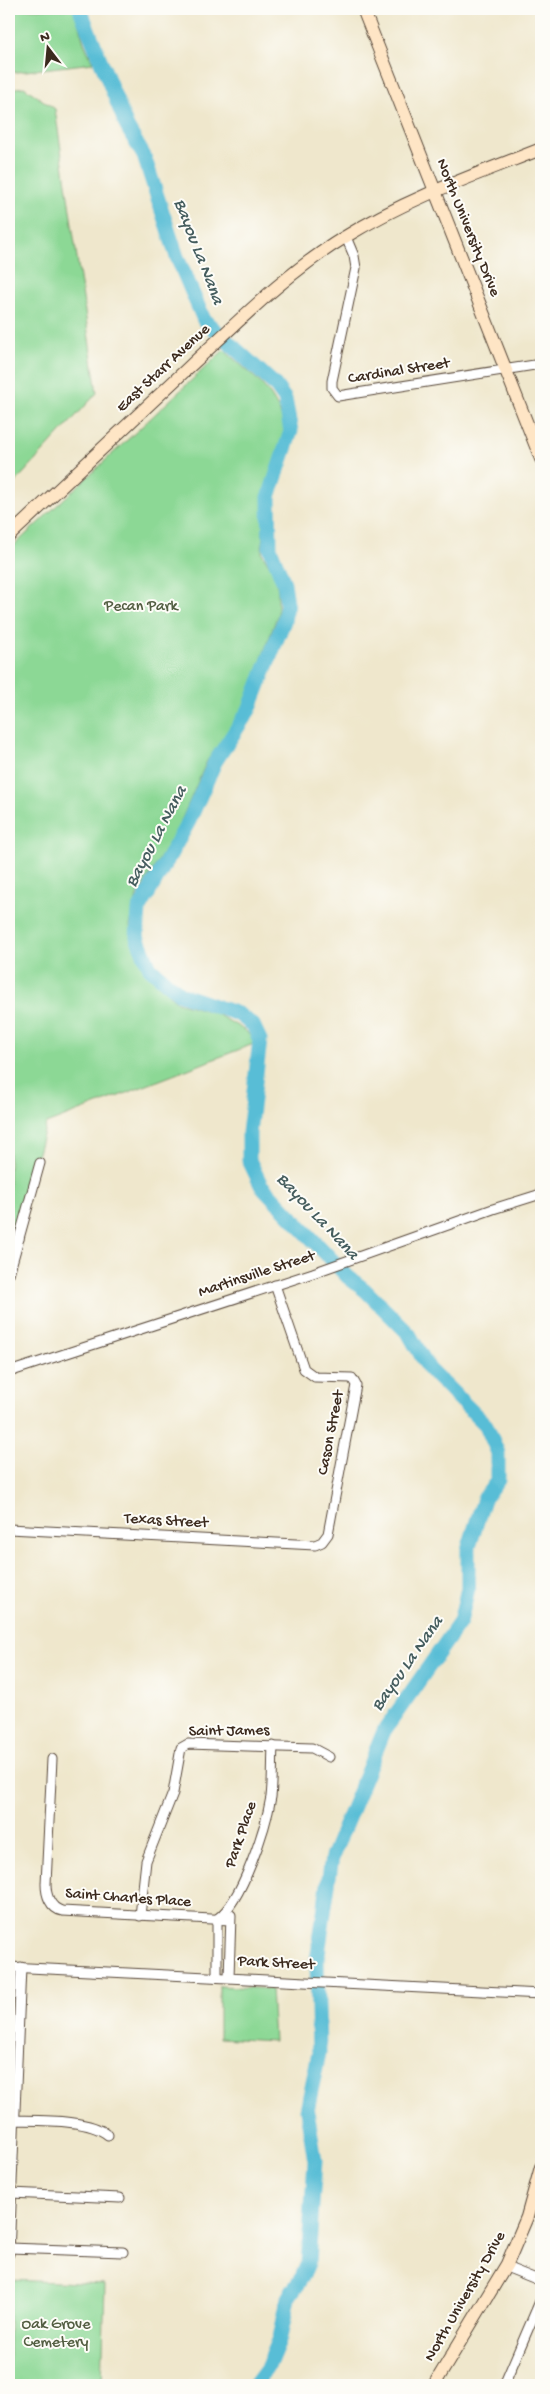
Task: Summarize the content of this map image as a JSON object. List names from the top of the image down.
{
  "streets": {
    "main road": ["North University Drive", "East Starr Avenue"],
    "street": [
      "Cardinal Street",
      "Martinsville Street",
      "Cason Street",
      "Texas Street",
      "Saint James",
      "Park Place",
      "Saint Charles Place",
      "Park Street"
    ]
  },
  "crossings": [
    ["North University Drive", "East Starr Avenue"],
    ["North University Drive", "Cardinal Street"],
    ["East Starr Avenue", "Cardinal Street"],
    ["Martinsville Street", "Cason Street"],
    ["Cason Street", "Texas Street"],
    ["Saint James", "Park Place"],
    ["Saint James", "Saint Charles Place"],
    ["Park Place", "Saint Charles Place"],
    ["Park Place", "Park Street"]
  ],
  "water": ["Bayou La Nana"],
  "parks": ["Pecan Park", "Oak Grove Cemetery"],
  "north": "top"
}
